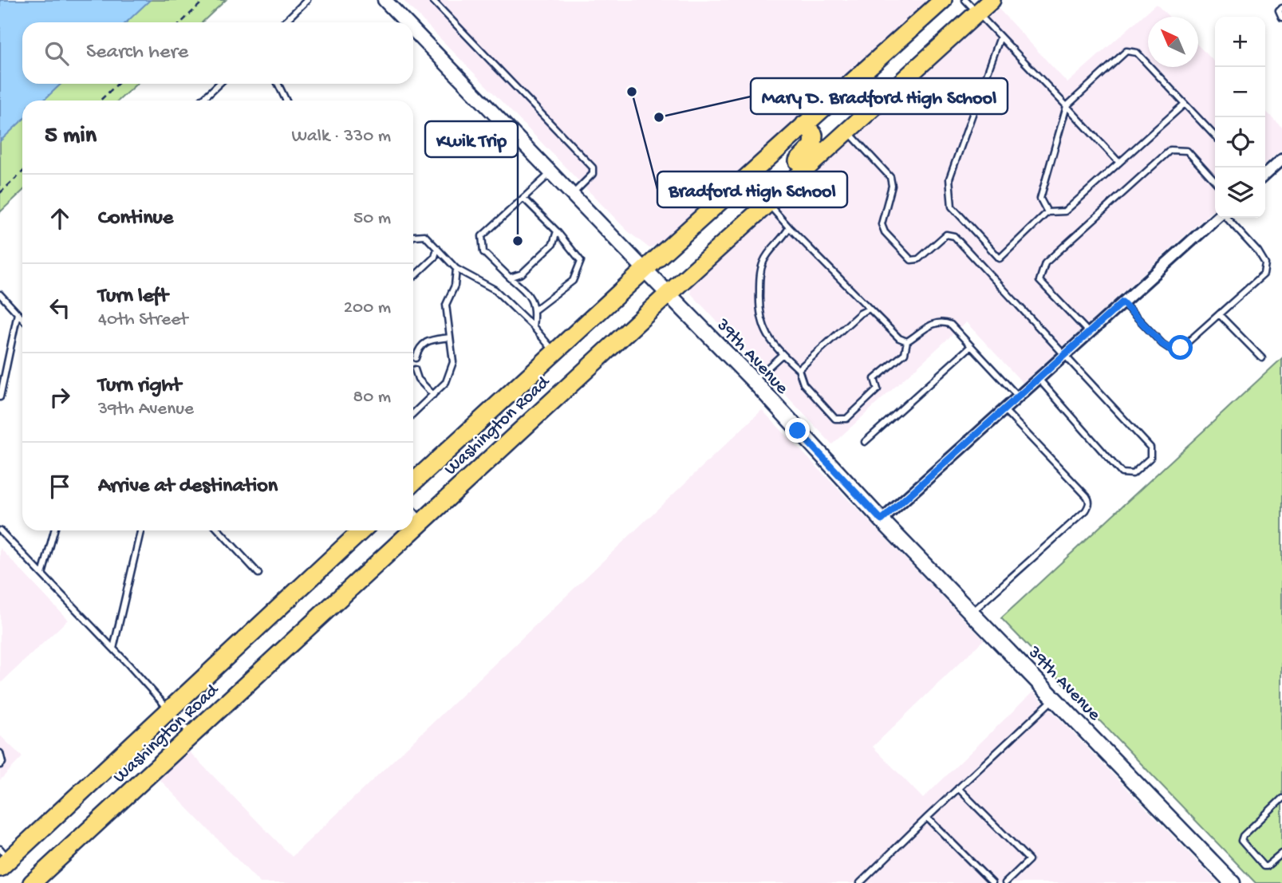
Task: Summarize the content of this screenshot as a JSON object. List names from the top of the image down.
{
  "streets": {
    "main road": ["39th Avenue", "Washington Road"]
  },
  "crossings": [
    ["39th Avenue", "Washington Road"]
  ],
  "places": ["Bradford High School", "Mary D. Bradford High School", "Kwik Trip"],
  "north": "top left",
  "page": {
    "map_buttons": ["+", "−"],
    "search": "Search here",
    "heading": ["5 min", "Walk · 330 m"],
    "list": [
      ["Continue", "50 m"],
      ["Turn left", "40th Street", "200 m"],
      ["Turn right", "39th Avenue", "80 m"],
      "Arrive at destination"
    ]
  }
}
